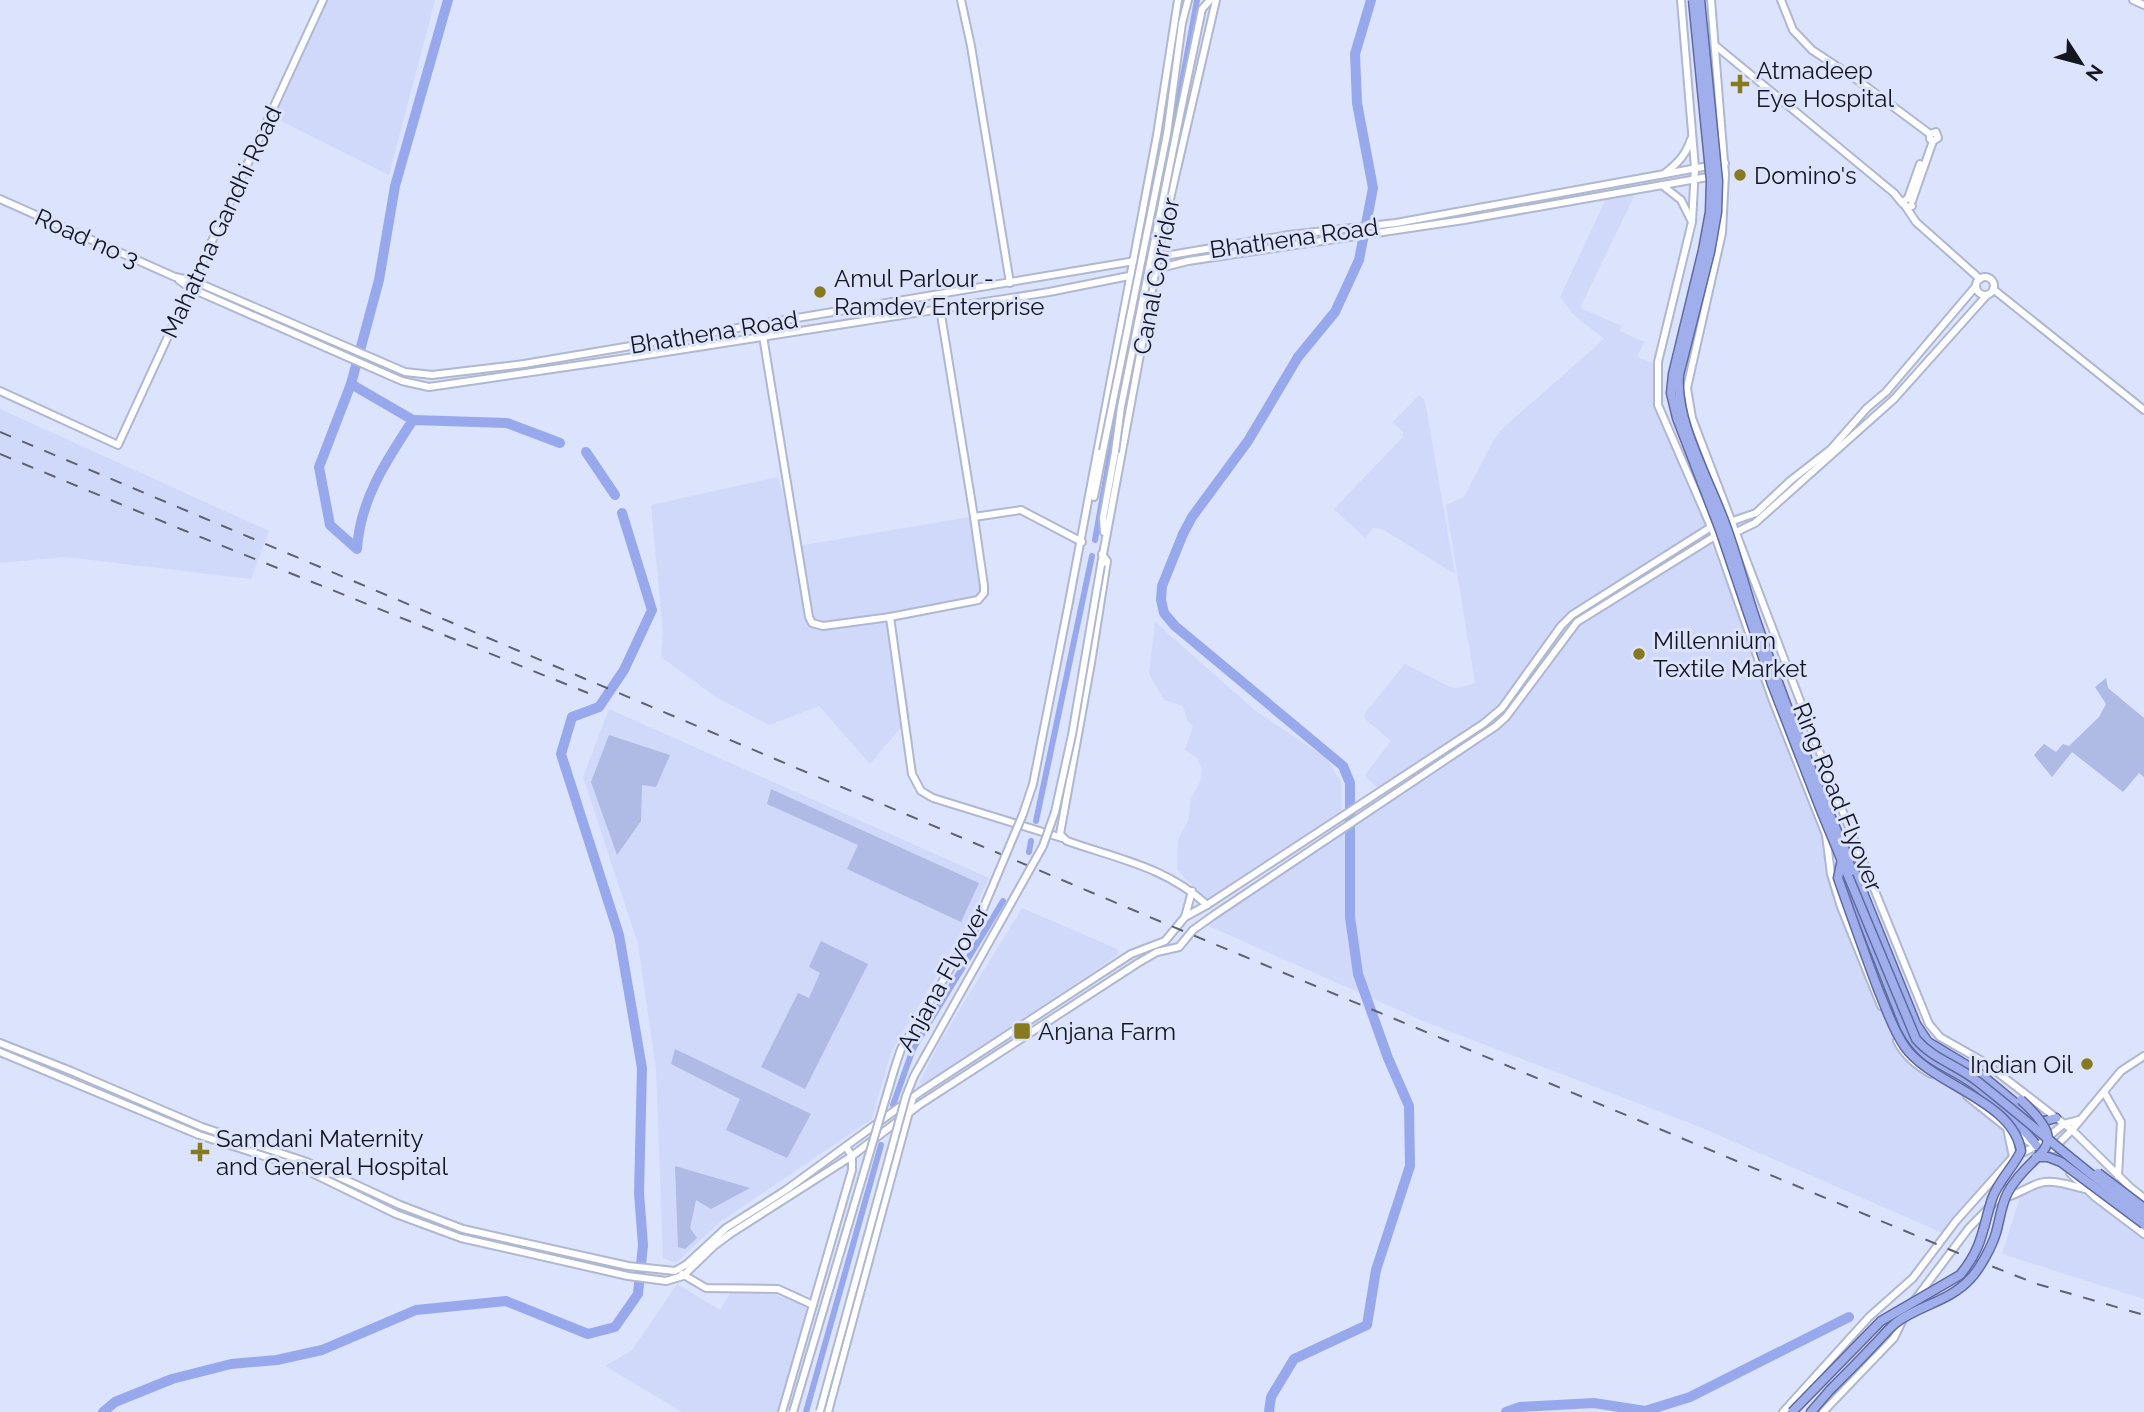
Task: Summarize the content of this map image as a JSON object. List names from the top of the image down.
{
  "streets": {
    "highway": ["Ring Road Flyover"],
    "street": [
      "Mahatma Gandhi Road",
      "Road no 3",
      "Bhathena Road",
      "Canal Corridor",
      "Anjana Flyover"
    ]
  },
  "crossings": [
    ["Mahatma Gandhi Road", "Road no 3"],
    ["Road no 3", "Bhathena Road"],
    ["Bhathena Road", "Canal Corridor"],
    ["Canal Corridor", "Anjana Flyover"]
  ],
  "places": {
    "health": ["Atmadeep Eye Hospital", "Samdani Maternity and General Hospital"],
    "other": [
      "Domino's",
      "Amul Parlour - Ramdev Enterprise",
      "Millennium Textile Market",
      "Indian Oil"
    ],
    "transit": ["Anjana Farm"]
  },
  "north": "bottom right"
}
